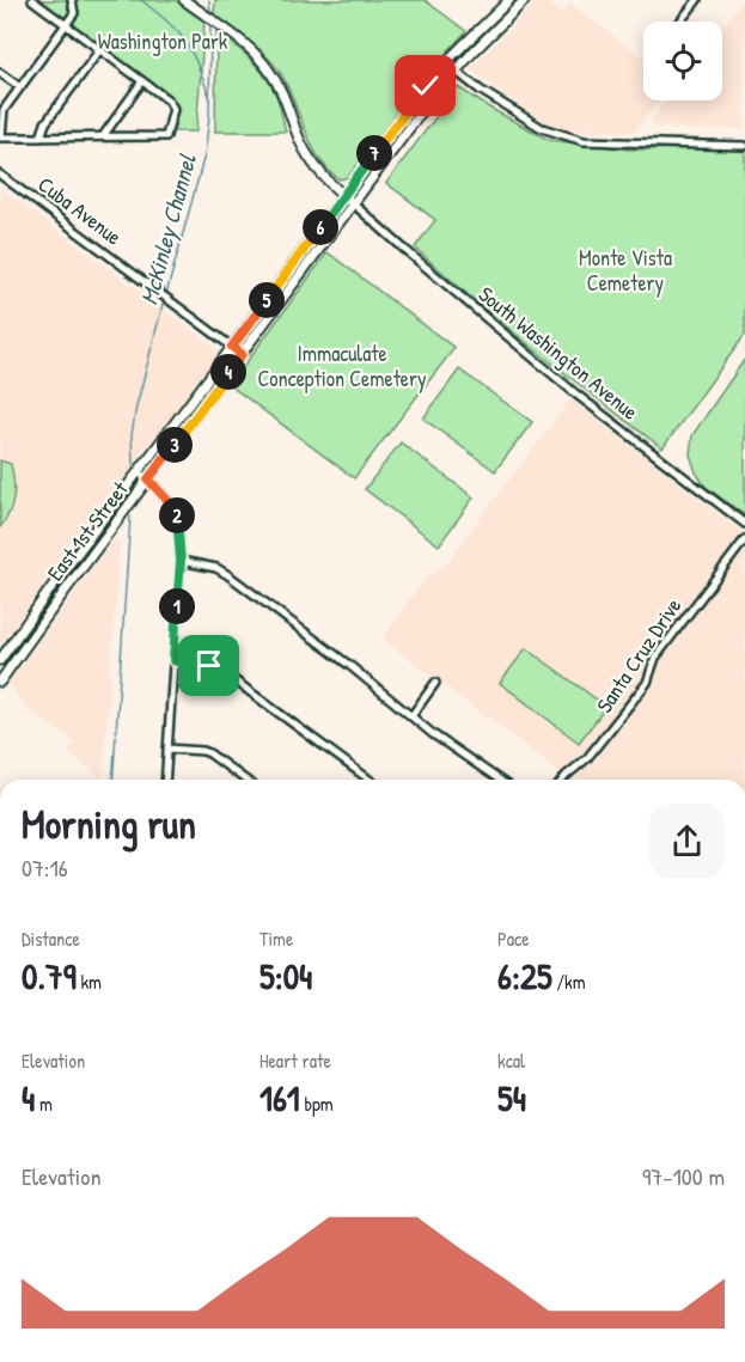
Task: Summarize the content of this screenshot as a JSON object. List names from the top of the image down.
{
  "streets": {
    "main road": ["East 1st Street"],
    "street": ["Cuba Avenue", "South Washington Avenue", "Santa Cruz Drive"]
  },
  "crossings": [
    ["Cuba Avenue", "East 1st Street"],
    ["South Washington Avenue", "East 1st Street"]
  ],
  "water": ["McKinley Channel"],
  "parks": ["Washington Park", "Monte Vista Cemetery", "Immaculate Conception Cemetery"],
  "page": {
    "pins": [
      "7",
      "6",
      "5",
      "4",
      "3",
      "2",
      "1"
    ],
    "heading": ["Morning run", "07:16"],
    "stats": [
      ["Distance", "0.79 km"],
      ["Time", "5:04"],
      ["Pace", "6:25 /km"],
      ["Elevation", "4 m"],
      ["Heart rate", "161 bpm"],
      ["kcal", "54"]
    ],
    "chart": ["Elevation", "97–100 m"]
  }
}
